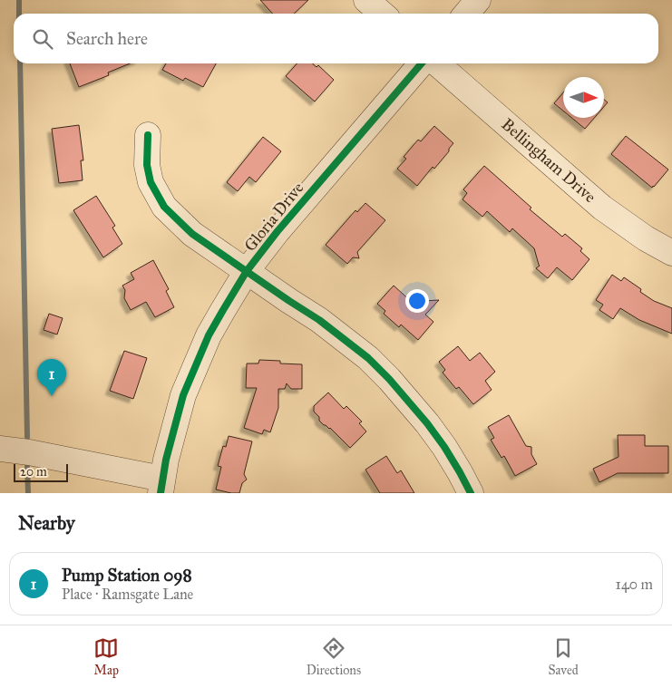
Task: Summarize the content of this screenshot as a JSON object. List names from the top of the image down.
{
  "streets": {
    "street": ["Bellingham Drive", "Gloria Drive"]
  },
  "scale_bar": "20 m",
  "north": "right",
  "page": {
    "search": "Search here",
    "pins": "1",
    "scale": "20 m",
    "heading": "Nearby",
    "list": [
      {
        "mark": "1",
        "name": "Pump Station 098",
        "note": "Place · Ramsgate Lane",
        "value": "140 m"
      }
    ],
    "nav": ["Map", "Directions", "Saved"]
  }
}
